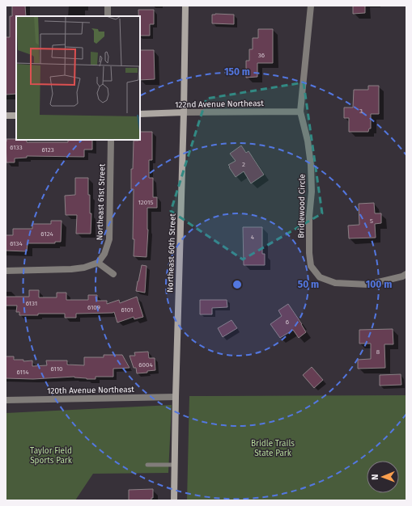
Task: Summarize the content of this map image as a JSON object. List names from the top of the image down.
{
  "streets": {
    "street": [
      "122nd Avenue Northeast",
      "Northeast 61st Street",
      "Bridlewood Circle",
      "Northeast 60th Street",
      "120th Avenue Northeast"
    ]
  },
  "crossings": [
    ["122nd Avenue Northeast", "Bridlewood Circle"],
    ["122nd Avenue Northeast", "Northeast 60th Street"],
    ["Northeast 60th Street", "120th Avenue Northeast"]
  ],
  "parks": ["Bridle Trails State Park", "Taylor Field Sports Park"],
  "house_numbers": [
    "36",
    "3",
    "6133",
    "6123",
    "2",
    "12015",
    "5",
    "6124",
    "4",
    "6134",
    "6131",
    "6109",
    "6101",
    "6",
    "8",
    "6004",
    "6110",
    "6114"
  ],
  "north": "left",
  "rings": ["150 m", "50 m", "100 m"]
}
